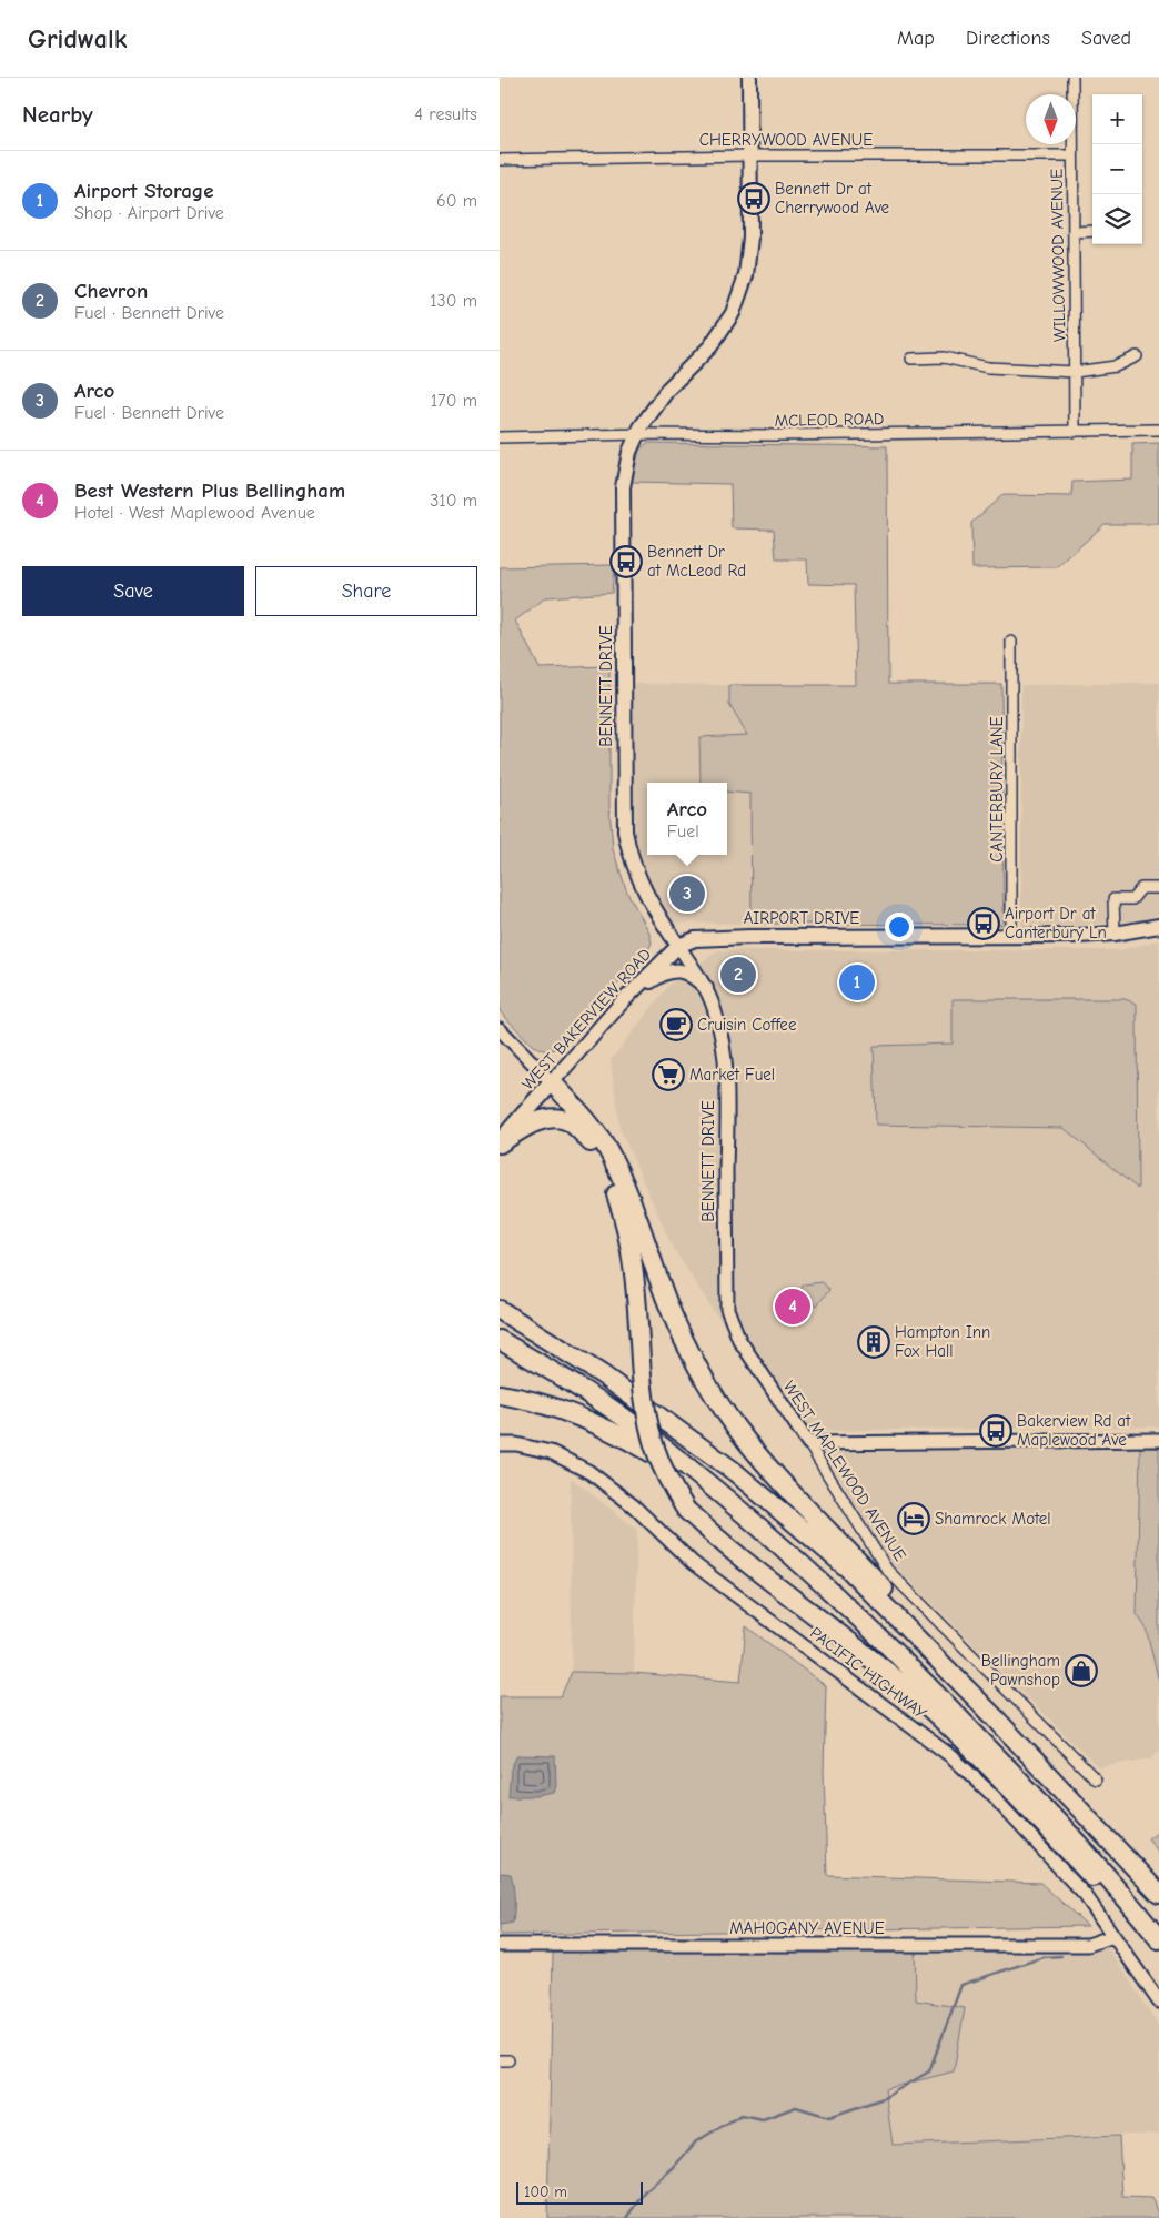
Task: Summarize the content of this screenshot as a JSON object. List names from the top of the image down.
{
  "streets": {
    "main road": ["BENNETT DRIVE", "AIRPORT DRIVE", "WEST BAKERVIEW ROAD"],
    "street": [
      "CHERRYWOOD AVENUE",
      "WILLOWWOOD AVENUE",
      "MCLEOD ROAD",
      "CANTERBURY LANE",
      "WEST MAPLEWOOD AVENUE",
      "PACIFIC HIGHWAY",
      "MAHOGANY AVENUE"
    ]
  },
  "crossings": [
    ["CHERRYWOOD AVENUE", "WILLOWWOOD AVENUE"],
    ["CHERRYWOOD AVENUE", "BENNETT DRIVE"],
    ["WILLOWWOOD AVENUE", "MCLEOD ROAD"],
    ["MCLEOD ROAD", "BENNETT DRIVE"],
    ["BENNETT DRIVE", "AIRPORT DRIVE"],
    ["BENNETT DRIVE", "WEST BAKERVIEW ROAD"],
    ["BENNETT DRIVE", "WEST MAPLEWOOD AVENUE"],
    ["CANTERBURY LANE", "AIRPORT DRIVE"],
    ["AIRPORT DRIVE", "WEST BAKERVIEW ROAD"],
    ["PACIFIC HIGHWAY", "MAHOGANY AVENUE"]
  ],
  "places": {
    "bus stop": [
      "Bennett Dr at Cherrywood Ave",
      "Bennett Dr at McLeod Rd",
      "Airport Dr at Canterbury Ln",
      "Bakerview Rd at Maplewood Ave"
    ],
    "cafe": ["Cruisin Coffee"],
    "supermarket": ["Market Fuel"],
    "building": ["Hampton Inn Fox Hall"],
    "hotel": ["Shamrock Motel"],
    "shop": ["Bellingham Pawnshop"]
  },
  "scale_bar": "100 m",
  "north": "bottom",
  "page": {
    "header": "Gridwalk",
    "nav": ["Map", "Directions", "Saved"],
    "heading": ["Nearby", "4 results"],
    "map_buttons": ["+", "−"],
    "list": [
      {
        "mark": "1",
        "name": "Airport Storage",
        "note": "Shop · Airport Drive",
        "value": "60 m"
      },
      {
        "mark": "2",
        "name": "Chevron",
        "note": "Fuel · Bennett Drive",
        "value": "130 m"
      },
      {
        "mark": "3",
        "name": "Arco",
        "note": "Fuel · Bennett Drive",
        "value": "170 m"
      },
      {
        "mark": "4",
        "name": "Best Western Plus Bellingham",
        "note": "Hotel · West Maplewood Avenue",
        "value": "310 m"
      }
    ],
    "buttons": ["Save", "Share"],
    "popup": ["Arco", "Fuel"],
    "pins": [
      "3",
      "2",
      "1",
      "4"
    ],
    "scale": "100 m"
  }
}
